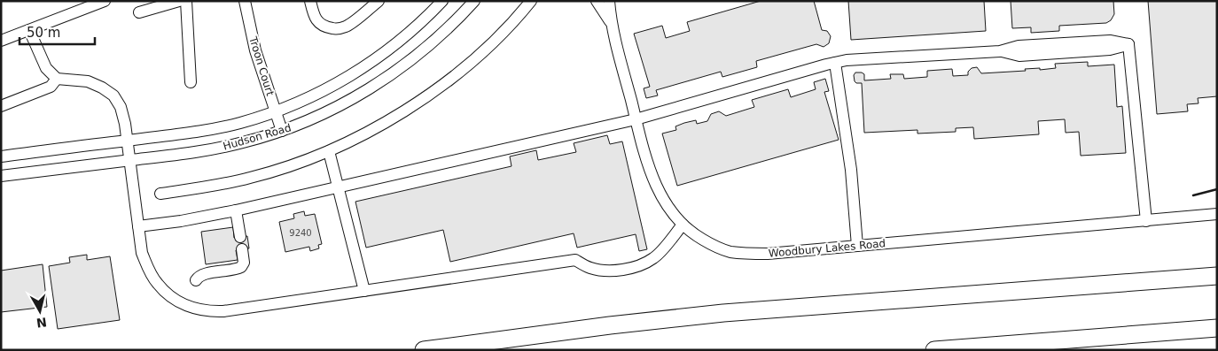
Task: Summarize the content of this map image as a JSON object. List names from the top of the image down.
{
  "streets": {
    "street": ["Troon Court", "Hudson Road", "Woodbury Lakes Road"]
  },
  "crossings": [
    ["Troon Court", "Hudson Road"]
  ],
  "house_numbers": ["9240"],
  "scale_bar": "50 m",
  "north": "bottom"
}
